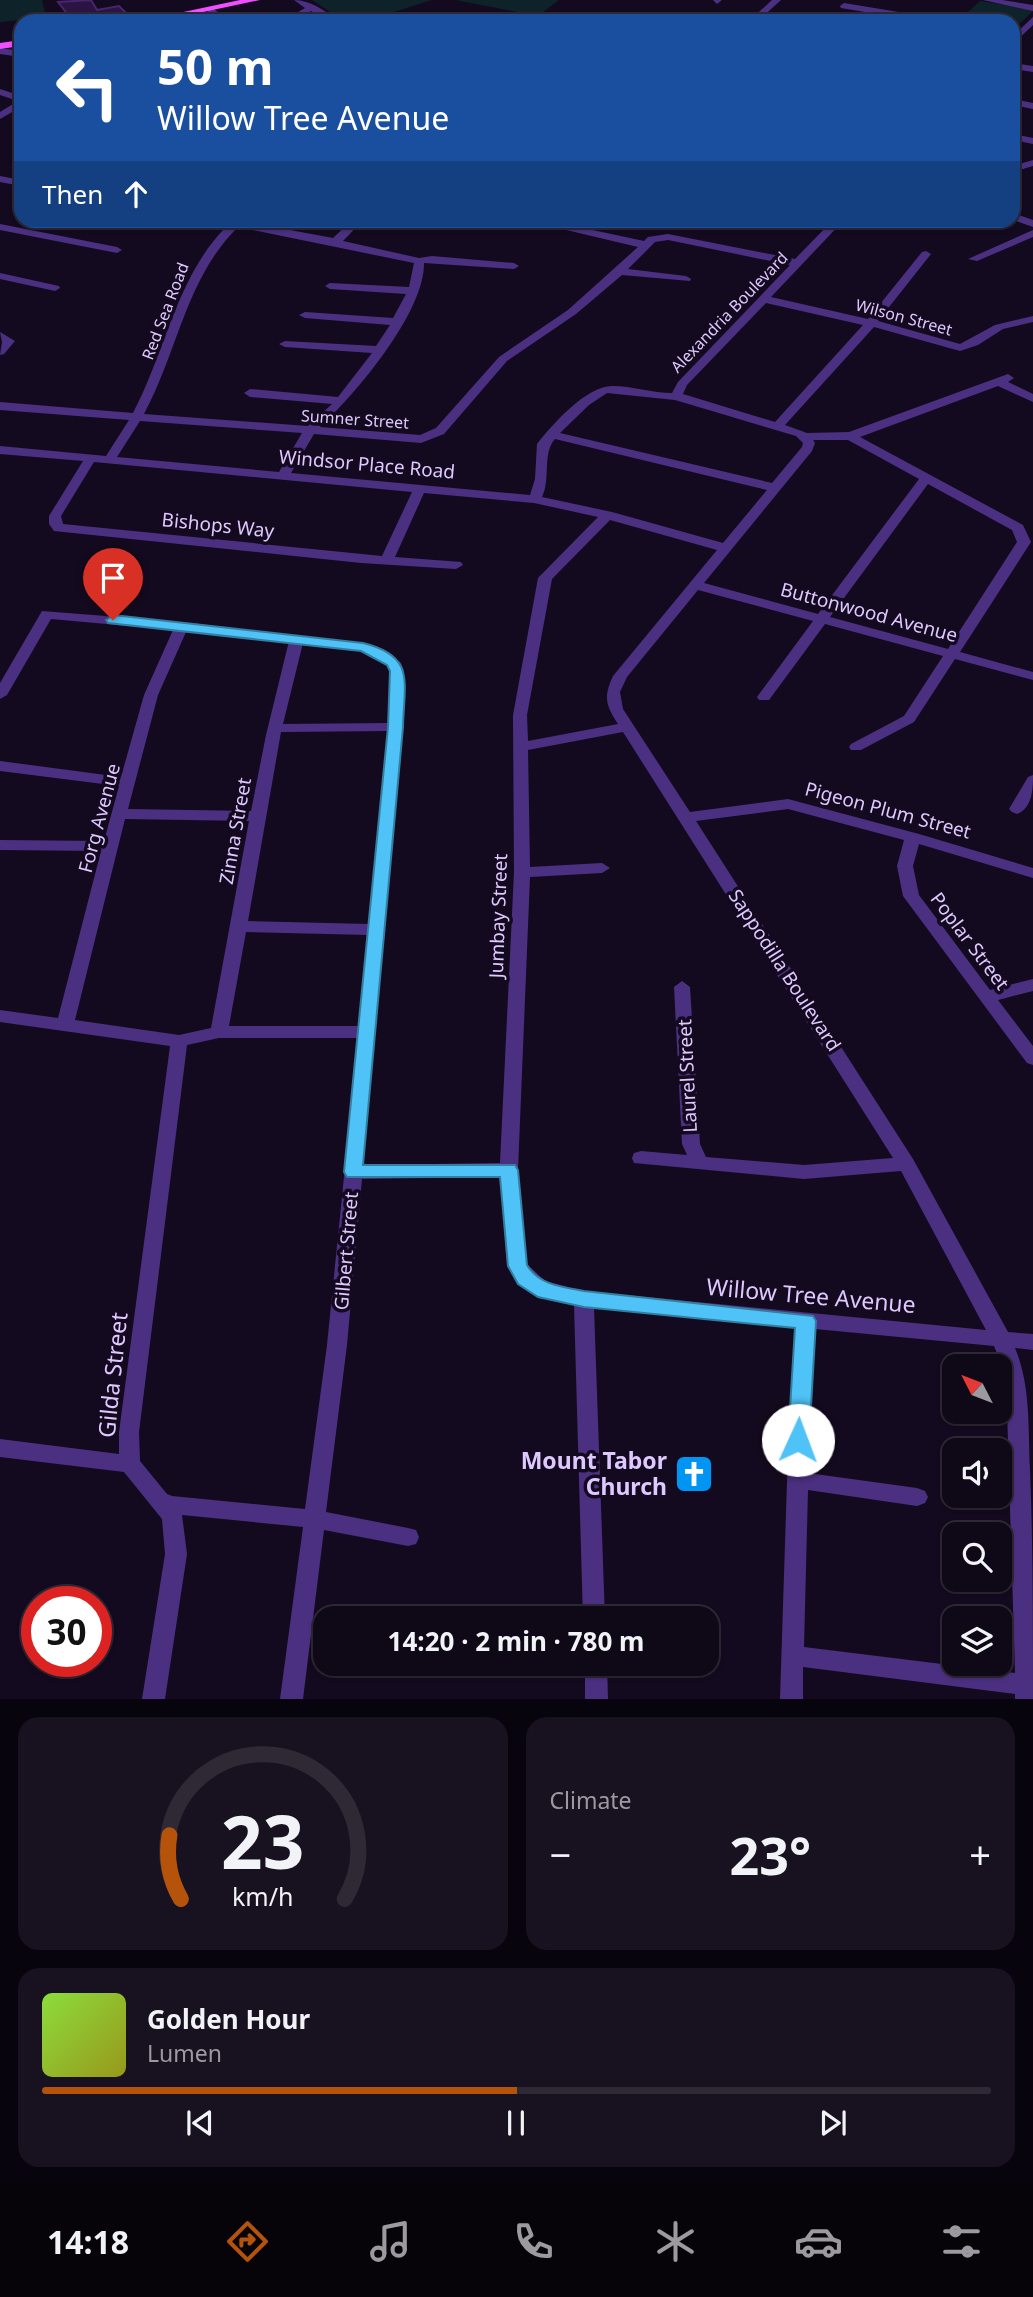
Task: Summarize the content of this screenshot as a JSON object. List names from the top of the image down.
{
  "streets": {
    "street": [
      "Red Sea Road",
      "Alexandria Boulevard",
      "Wilson Street",
      "Sumner Street",
      "Windsor Place Road",
      "Bishops Way",
      "Buttonwood Avenue",
      "Pigeon Plum Street",
      "Forg Avenue",
      "Zinna Street",
      "Jumbay Street",
      "Poplar Street",
      "Sappodilla Boulevard",
      "Laurel Street",
      "Gilbert Street",
      "Willow Tree Avenue",
      "Gilda Street"
    ]
  },
  "crossings": [
    ["Red Sea Road", "Sumner Street"],
    ["Red Sea Road", "Windsor Place Road"],
    ["Alexandria Boulevard", "Wilson Street"],
    ["Windsor Place Road", "Bishops Way"],
    ["Windsor Place Road", "Jumbay Street"],
    ["Windsor Place Road", "Sappodilla Boulevard"],
    ["Buttonwood Avenue", "Sappodilla Boulevard"],
    ["Pigeon Plum Street", "Poplar Street"],
    ["Pigeon Plum Street", "Sappodilla Boulevard"],
    ["Forg Avenue", "Gilbert Street"],
    ["Zinna Street", "Gilbert Street"],
    ["Jumbay Street", "Willow Tree Avenue"],
    ["Sappodilla Boulevard", "Laurel Street"],
    ["Sappodilla Boulevard", "Willow Tree Avenue"]
  ],
  "places": {
    "church": ["Mount Tabor Church"]
  },
  "north": "top left",
  "page": {
    "turn": ["50 m", "Willow Tree Avenue"],
    "then": "Then",
    "limit": "30",
    "trip": "14:20 · 2 min · 780 m",
    "tile": "Climate",
    "heat": ["−", "23°", "+"],
    "song": ["Golden Hour", "Lumen"],
    "tabs": "14:18",
    "gauge": ["23", "km/h"]
  }
}
